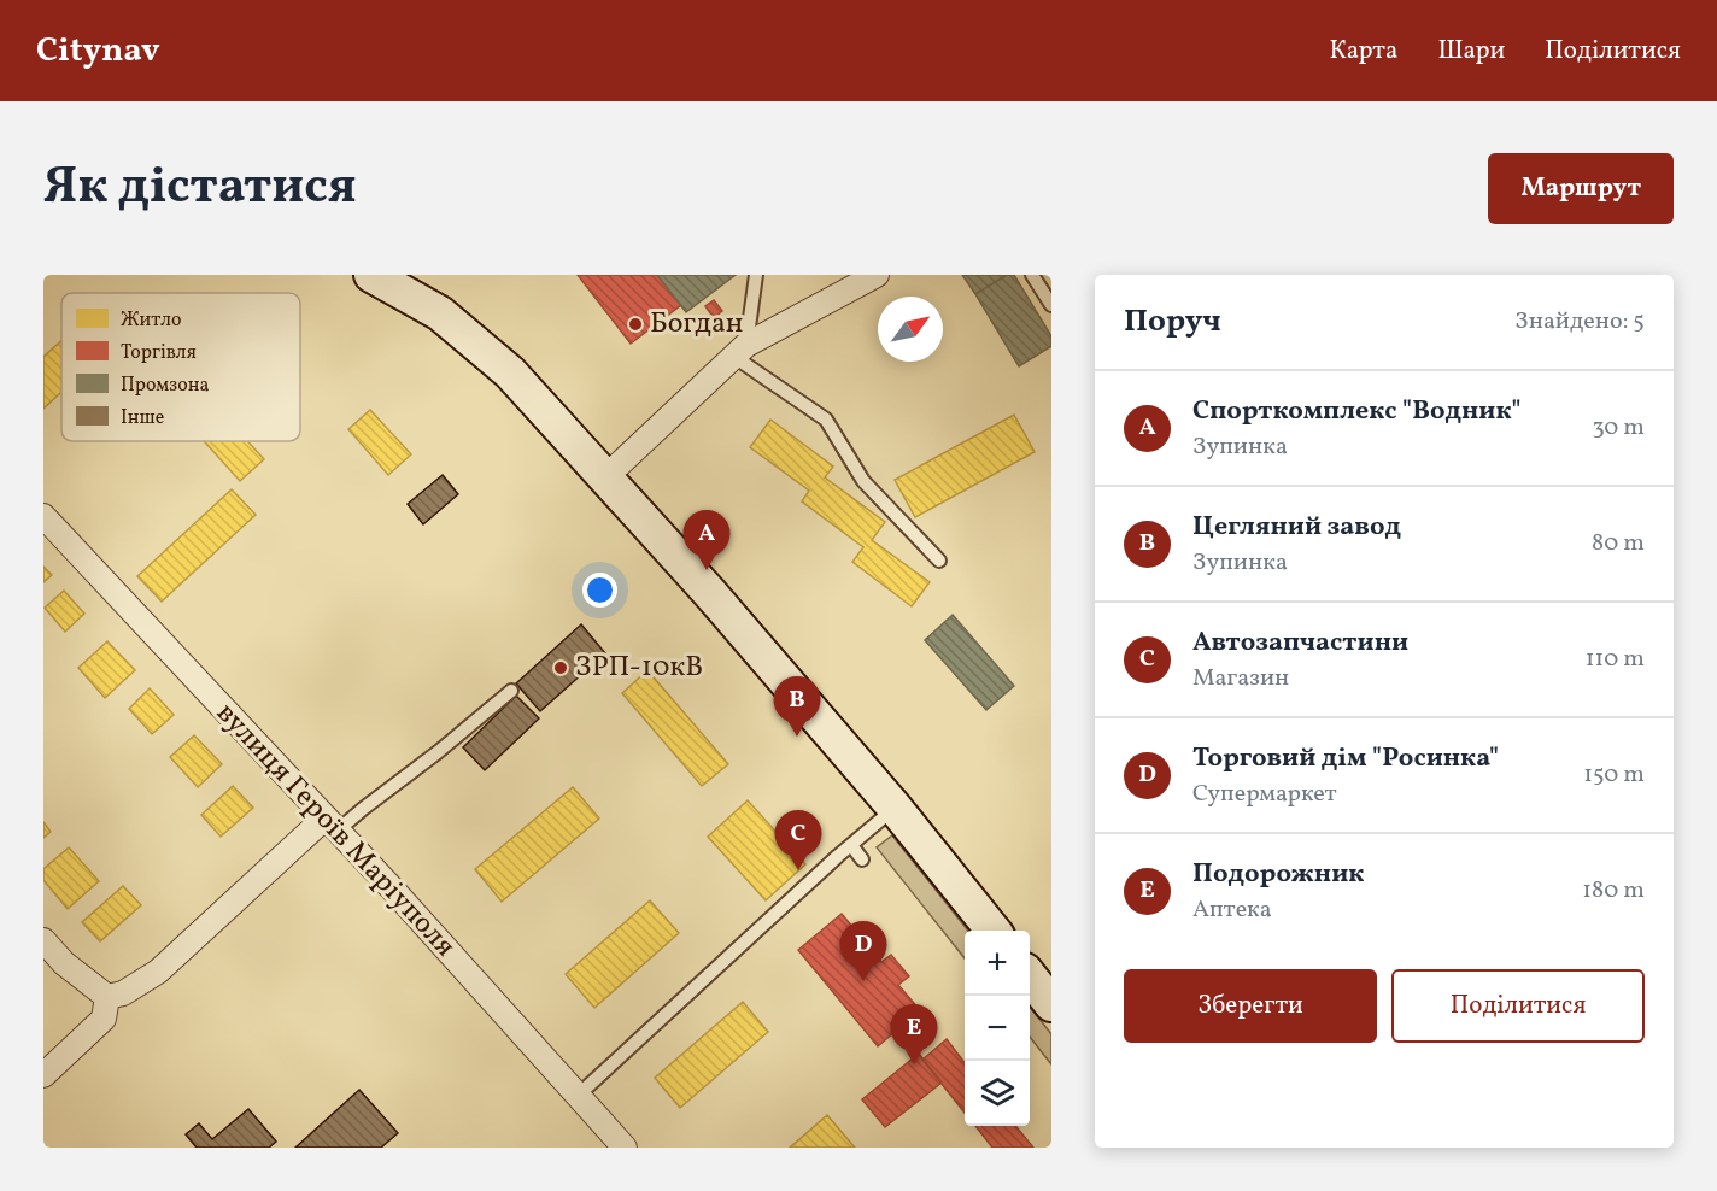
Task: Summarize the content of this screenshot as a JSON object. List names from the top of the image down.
{
  "streets": {
    "street": ["вулиця Героїв Маріуполя"]
  },
  "places": ["Богдан", "ЗРП-10кВ"],
  "legend": [
    "Житло",
    "Торгівля",
    "Промзона",
    "Інше"
  ],
  "north": "top right",
  "page": {
    "header": "Citynav",
    "nav": ["Карта", "Шари", "Поділитися"],
    "title": "Як дістатися",
    "buttons": [
      "Маршрут",
      ["Зберегти", "Поділитися"]
    ],
    "heading": ["Поруч", "Знайдено: 5"],
    "list": [
      {
        "mark": "A",
        "name": "Спорткомплекс \"Водник\"",
        "note": "Зупинка",
        "value": "30 m"
      },
      {
        "mark": "B",
        "name": "Цегляний завод",
        "note": "Зупинка",
        "value": "80 m"
      },
      {
        "mark": "C",
        "name": "Автозапчастини",
        "note": "Магазин",
        "value": "110 m"
      },
      {
        "mark": "D",
        "name": "Торговий дім \"Росинка\"",
        "note": "Супермаркет",
        "value": "150 m"
      },
      {
        "mark": "E",
        "name": "Подорожник",
        "note": "Аптека",
        "value": "180 m"
      }
    ],
    "pins": [
      "A",
      "B",
      "C",
      "D",
      "E"
    ],
    "map_buttons": ["+", "−"]
  }
}
